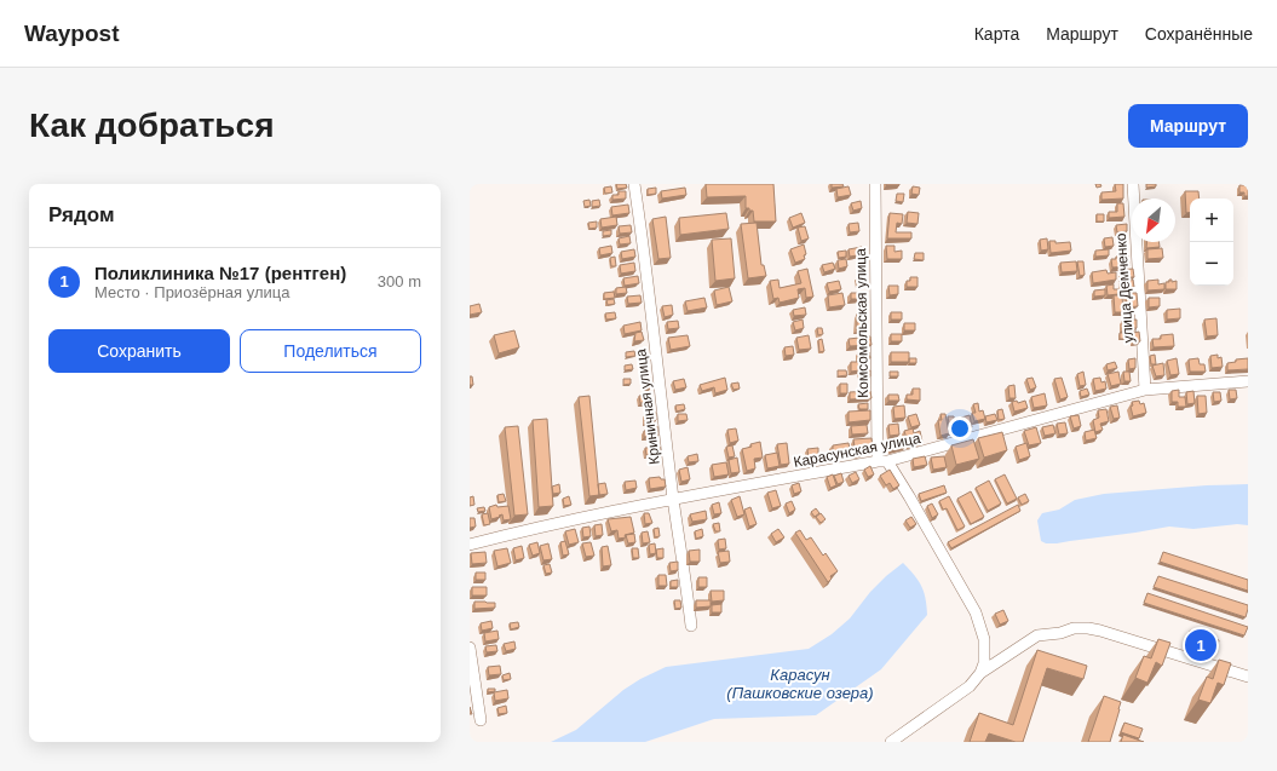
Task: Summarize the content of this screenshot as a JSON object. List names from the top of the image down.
{
  "streets": {
    "street": [
      "улица Демченко",
      "Комсомольская улица",
      "Криничная улица",
      "Карасунская улица"
    ]
  },
  "crossings": [
    ["улица Демченко", "Карасунская улица"],
    ["Комсомольская улица", "Карасунская улица"],
    ["Криничная улица", "Карасунская улица"]
  ],
  "water": ["Карасун (Пашковские озера)"],
  "north": "bottom left",
  "page": {
    "header": "Waypost",
    "nav": ["Карта", "Маршрут", "Сохранённые"],
    "buttons": [
      "Маршрут",
      ["Сохранить", "Поделиться"]
    ],
    "title": "Как добраться",
    "heading": "Рядом",
    "map_buttons": ["+", "−"],
    "list": [
      {
        "mark": "1",
        "name": "Поликлиника №17 (рентген)",
        "note": "Место · Приозёрная улица",
        "value": "300 m"
      }
    ],
    "pins": "1"
  }
}
